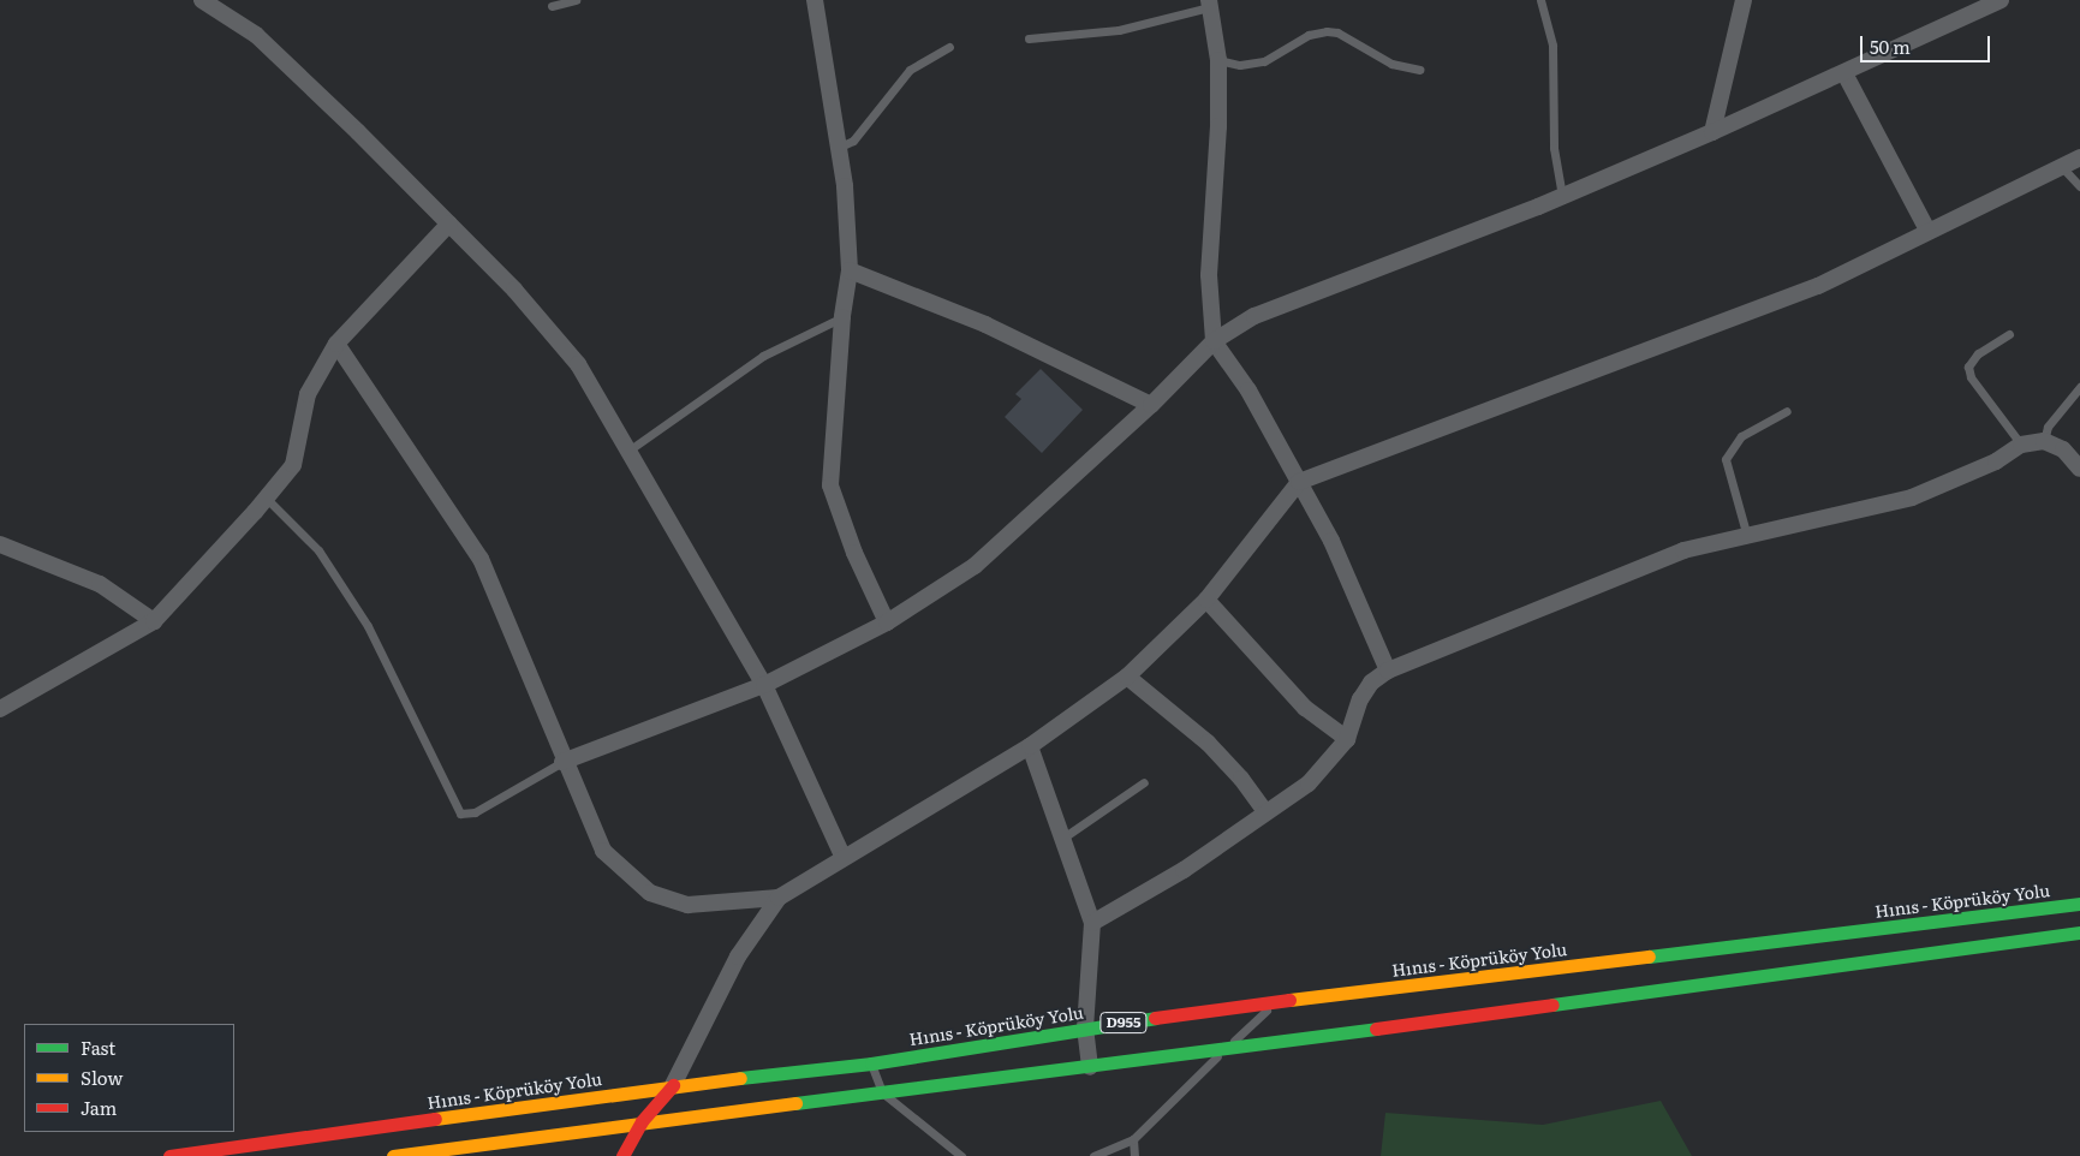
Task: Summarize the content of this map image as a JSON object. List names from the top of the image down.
{
  "streets": {
    "main road": ["Hınıs - Köprüköy Yolu", "D955"]
  },
  "legend": ["Fast", "Slow", "Jam"],
  "scale_bar": "50 m"
}
